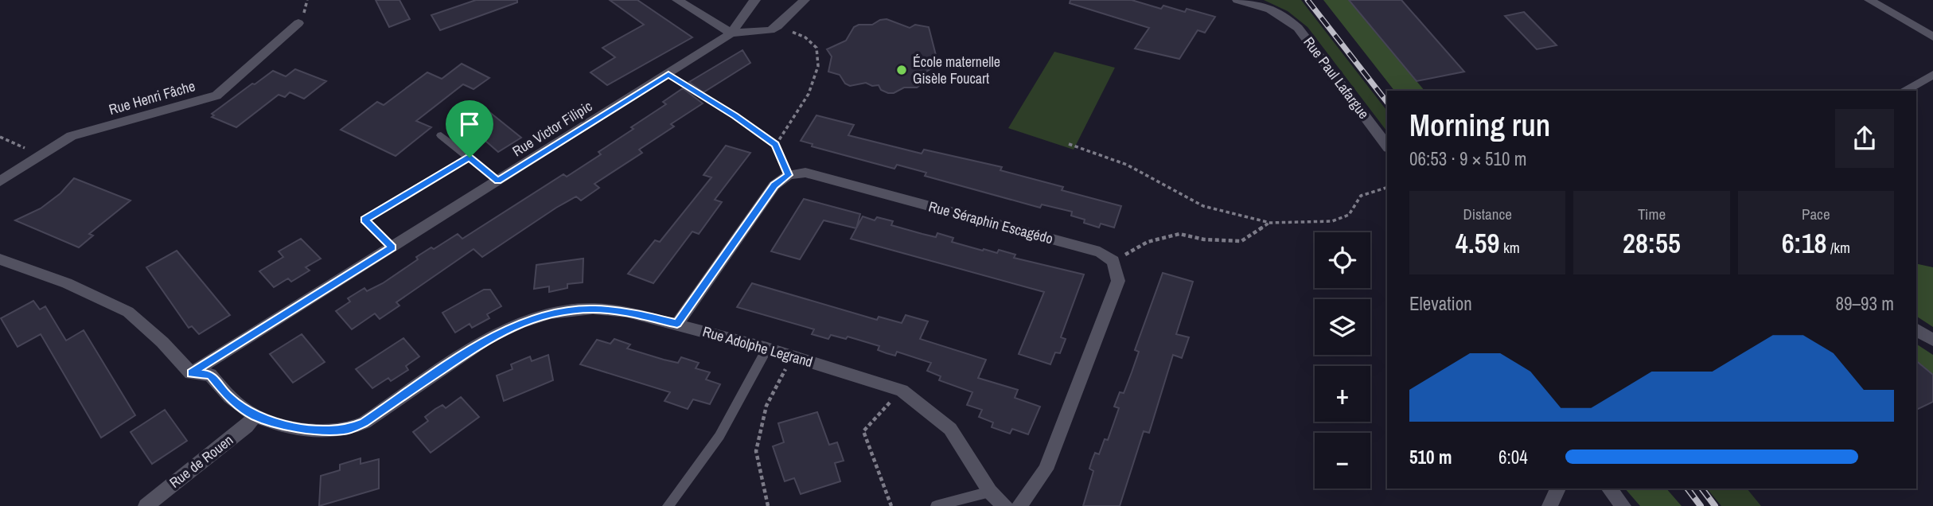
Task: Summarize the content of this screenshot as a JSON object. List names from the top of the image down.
{
  "streets": {
    "street": [
      "Rue Paul Lafargue",
      "Rue Henri Fâche",
      "Rue Victor Filipic",
      "Rue Séraphin Escagédo",
      "Rue Adolphe Legrand",
      "Rue de Rouen"
    ]
  },
  "crossings": [
    ["Rue Victor Filipic", "Rue Adolphe Legrand"],
    ["Rue Adolphe Legrand", "Rue de Rouen"]
  ],
  "places": ["École maternelle Gisèle Foucart"],
  "page": {
    "heading": ["Morning run", "06:53 · 9 × 510 m"],
    "stats": [
      ["Distance", "4.59 km"],
      ["Time", "28:55"],
      ["Pace", "6:18 /km"]
    ],
    "map_buttons": ["+", "−"],
    "chart": ["Elevation", "89–93 m"],
    "list": [
      {
        "name": "510 m",
        "note": "6:04"
      }
    ]
  }
}
